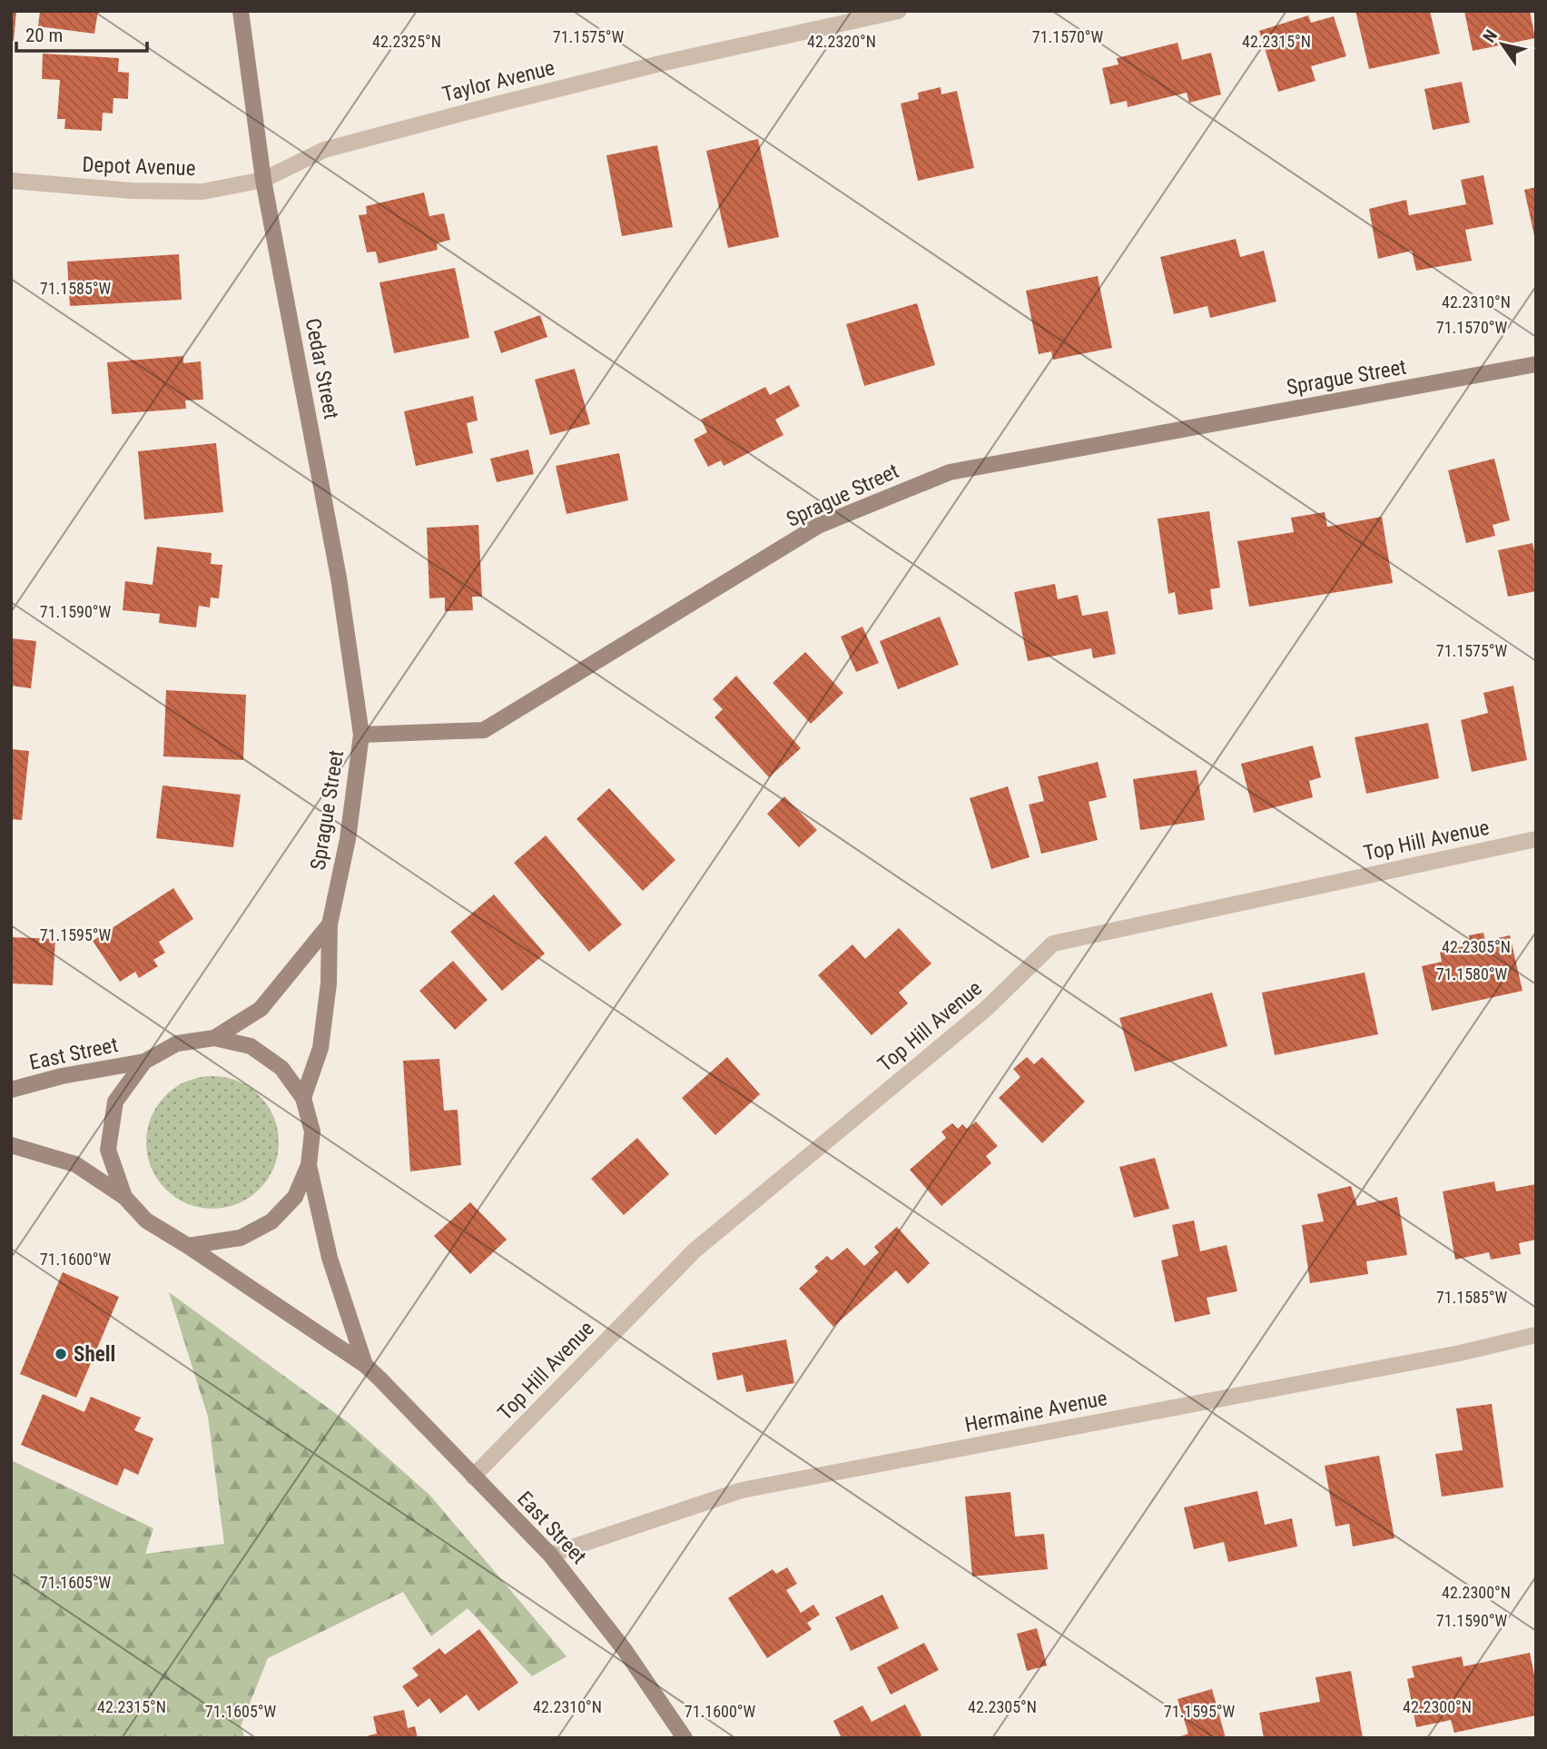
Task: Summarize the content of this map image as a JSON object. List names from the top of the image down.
{
  "streets": {
    "main road": ["Cedar Street", "Sprague Street", "East Street"],
    "street": [
      "Taylor Avenue",
      "Depot Avenue",
      "Top Hill Avenue",
      "Hermaine Avenue"
    ]
  },
  "crossings": [
    ["Taylor Avenue", "Depot Avenue"],
    ["Taylor Avenue", "Cedar Street"],
    ["Depot Avenue", "Cedar Street"],
    ["Cedar Street", "Sprague Street"],
    ["Sprague Street", "East Street"],
    ["Top Hill Avenue", "East Street"],
    ["East Street", "Hermaine Avenue"]
  ],
  "places": ["Shell"],
  "scale_bar": "20 m",
  "north": "top left",
  "coordinates": [
    "71.1575°W",
    "71.1570°W",
    "42.2325°N",
    "42.2320°N",
    "42.2315°N",
    "71.1585°W",
    "42.2310°N",
    "71.1590°W",
    "71.1595°W",
    "42.2305°N",
    "71.1580°W",
    "71.1600°W",
    "71.1605°W",
    "42.2300°N"
  ]
}
